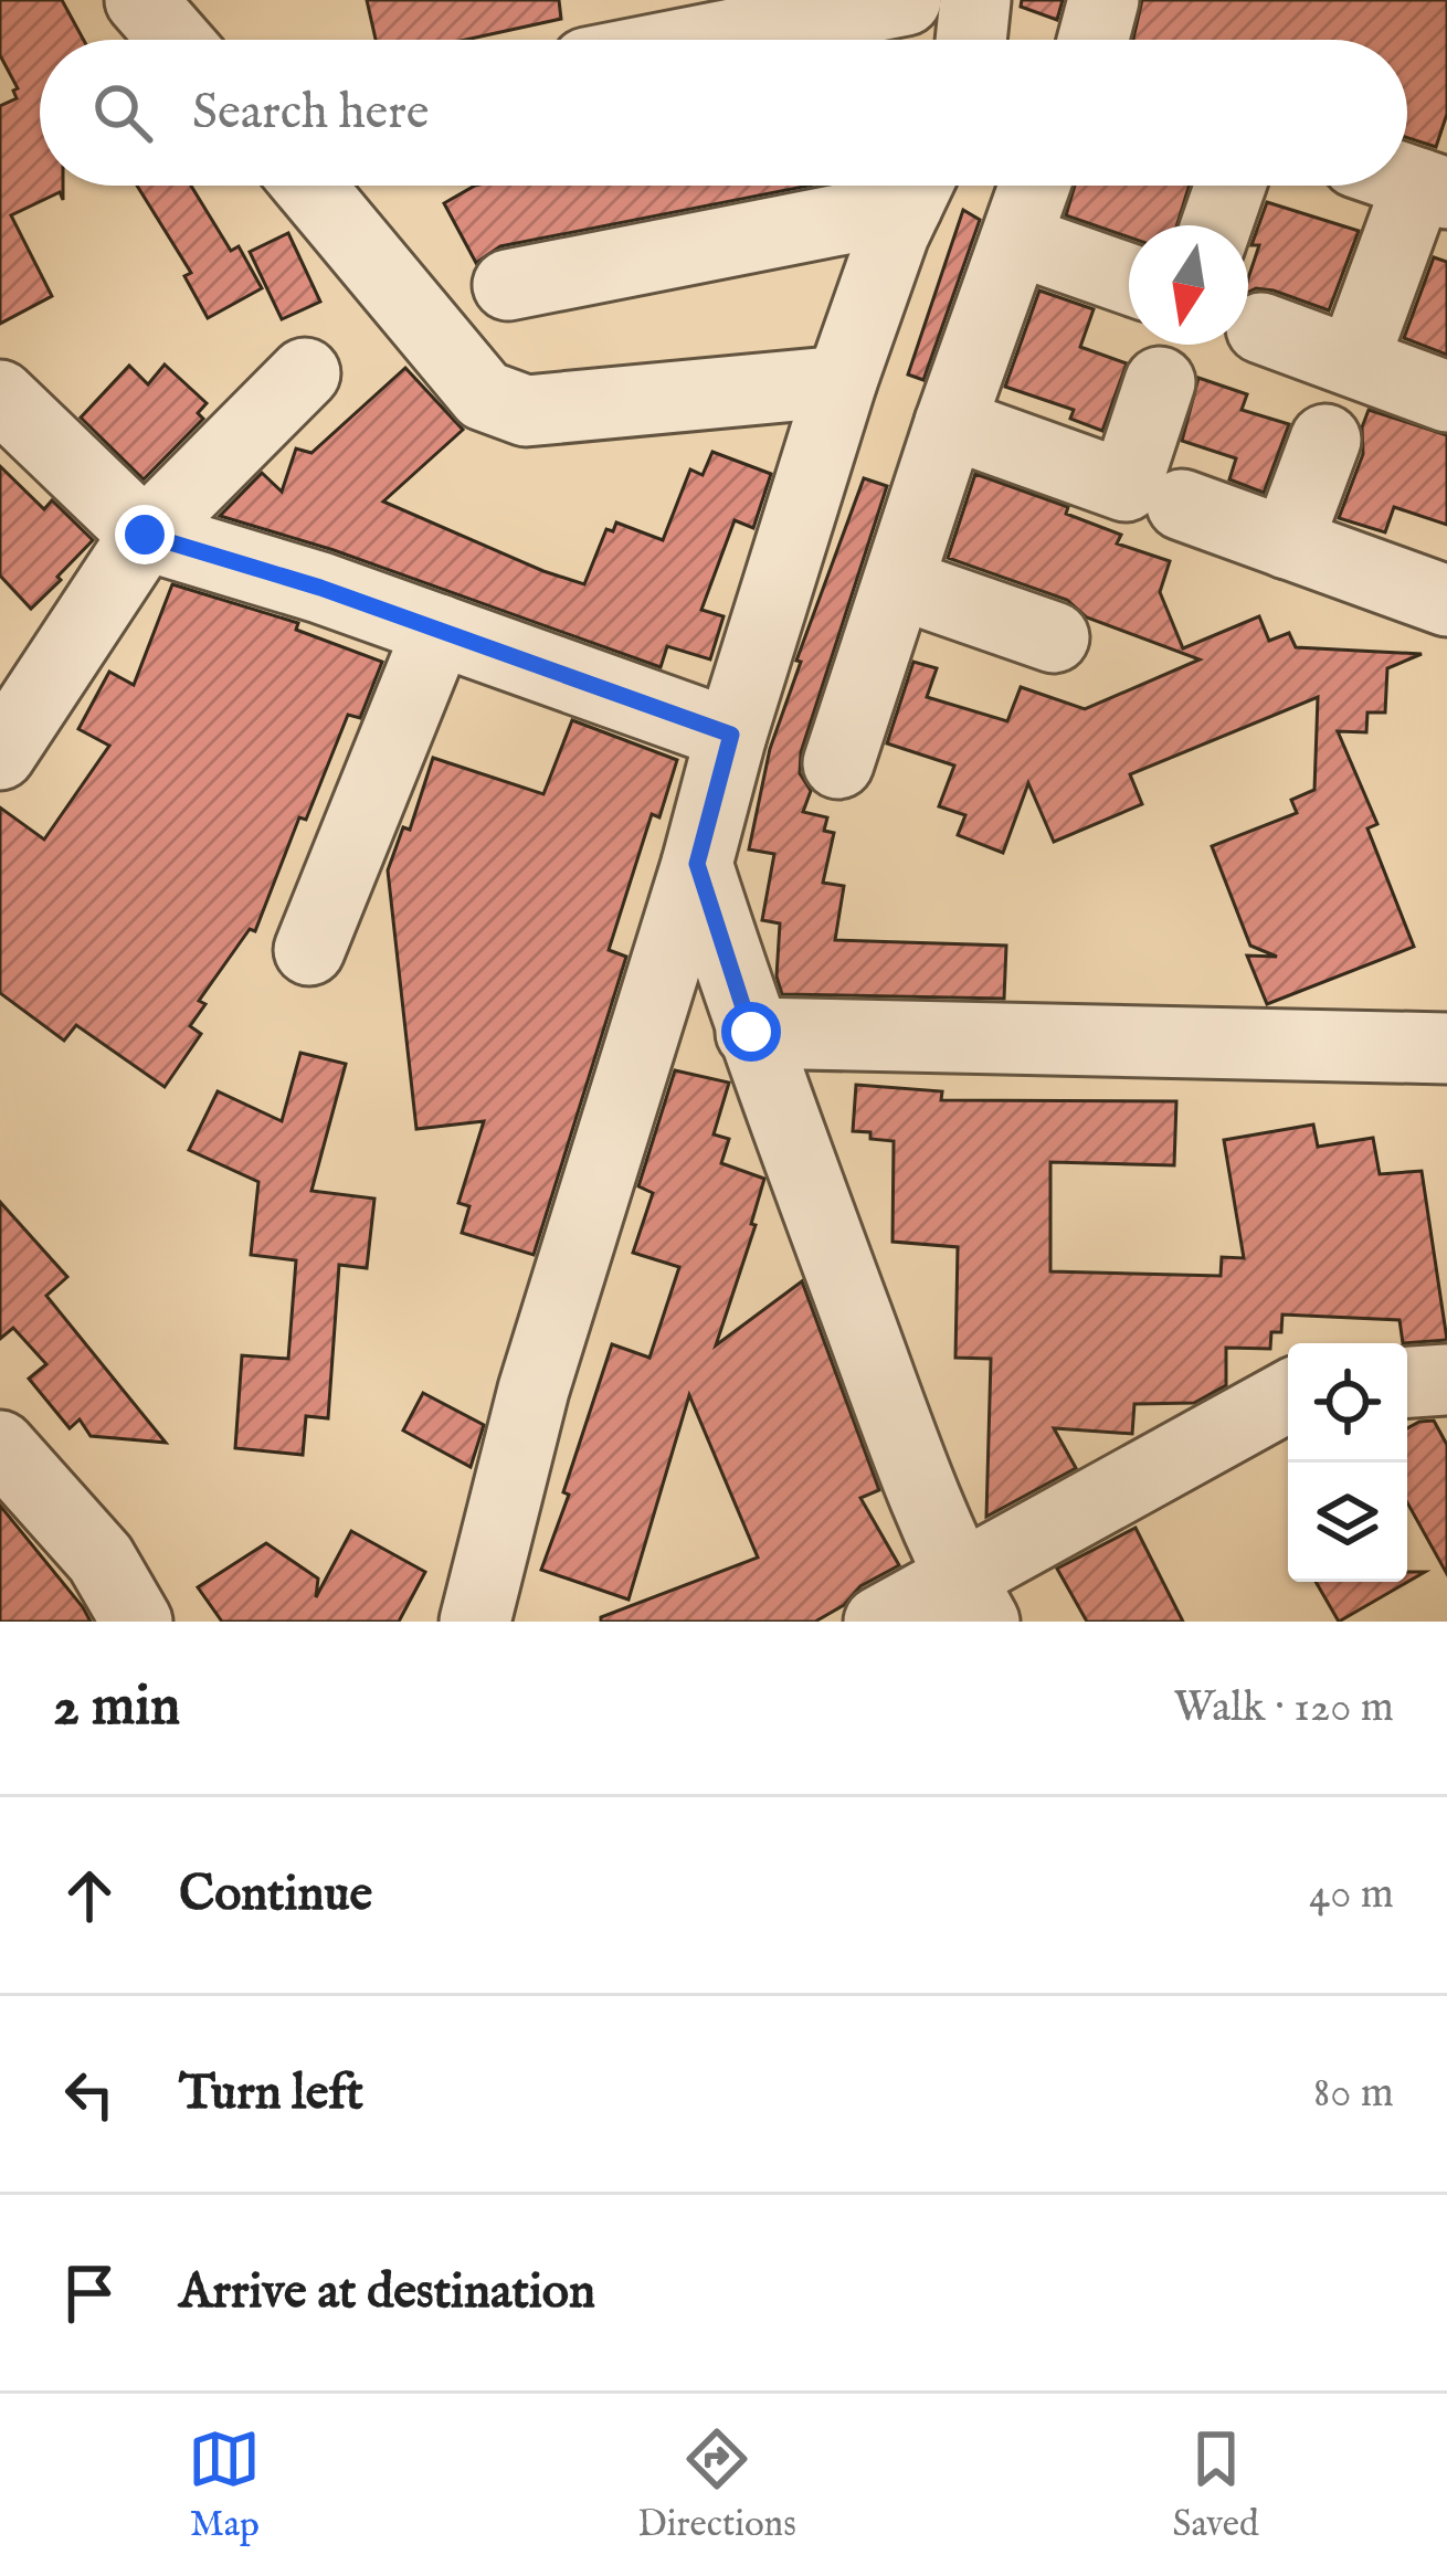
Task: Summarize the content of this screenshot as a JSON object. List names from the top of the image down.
{
  "north": "bottom",
  "page": {
    "search": "Search here",
    "heading": ["2 min", "Walk · 120 m"],
    "list": [
      ["Continue", "40 m"],
      ["Turn left", "80 m"],
      "Arrive at destination"
    ],
    "nav": ["Map", "Directions", "Saved"]
  }
}
